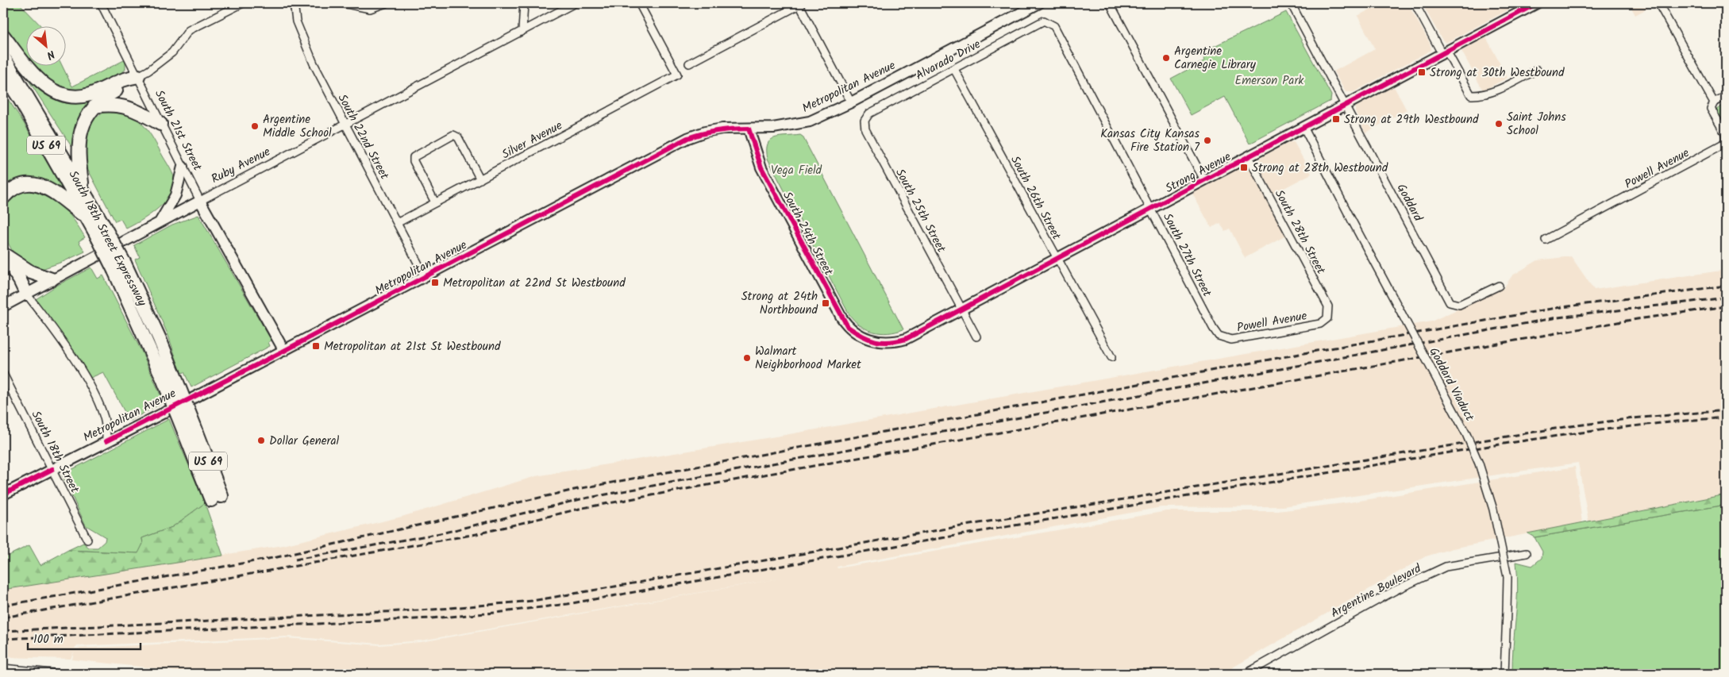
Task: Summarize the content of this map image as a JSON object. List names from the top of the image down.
{
  "streets": {
    "highway": ["US 69", "South 18th Street Expressway"],
    "street": [
      "Alvarado Drive",
      "Metropolitan Avenue",
      "South 21st Street",
      "South 22nd Street",
      "Silver Avenue",
      "Ruby Avenue",
      "Powell Avenue",
      "Strong Avenue",
      "South 26th Street",
      "Goddard",
      "South 25th Street",
      "South 28th Street",
      "South 24th Street",
      "South 27th Street",
      "Goddard Viaduct",
      "South 18th Street",
      "Argentine Boulevard"
    ]
  },
  "crossings": [
    ["Alvarado Drive", "South 26th Street"],
    ["Alvarado Drive", "South 25th Street"],
    ["Alvarado Drive", "South 27th Street"],
    ["Metropolitan Avenue", "South 21st Street"],
    ["Metropolitan Avenue", "South 22nd Street"],
    ["Metropolitan Avenue", "South 24th Street"],
    ["Metropolitan Avenue", "South 18th Street"],
    ["South 21st Street", "Ruby Avenue"],
    ["South 22nd Street", "Silver Avenue"],
    ["South 22nd Street", "Ruby Avenue"],
    ["Powell Avenue", "South 28th Street"],
    ["Powell Avenue", "South 27th Street"],
    ["Strong Avenue", "South 26th Street"],
    ["Strong Avenue", "Goddard"],
    ["Strong Avenue", "South 25th Street"],
    ["Strong Avenue", "South 28th Street"],
    ["Strong Avenue", "South 24th Street"],
    ["Strong Avenue", "South 27th Street"],
    ["Strong Avenue", "Goddard Viaduct"]
  ],
  "parks": ["Emerson Park", "Vega Field"],
  "places": {
    "other": [
      "Argentine Carnegie Library",
      "Saint Johns School",
      "Argentine Middle School",
      "Kansas City Kansas Fire Station 7",
      "Walmart Neighborhood Market",
      "Dollar General"
    ],
    "transit": [
      "Strong at 30th Westbound",
      "Strong at 29th Westbound",
      "Strong at 28th Westbound",
      "Metropolitan at 22nd St Westbound",
      "Strong at 24th Northbound",
      "Metropolitan at 21st St Westbound"
    ]
  },
  "scale_bar": "100 m",
  "north": "bottom right"
}
